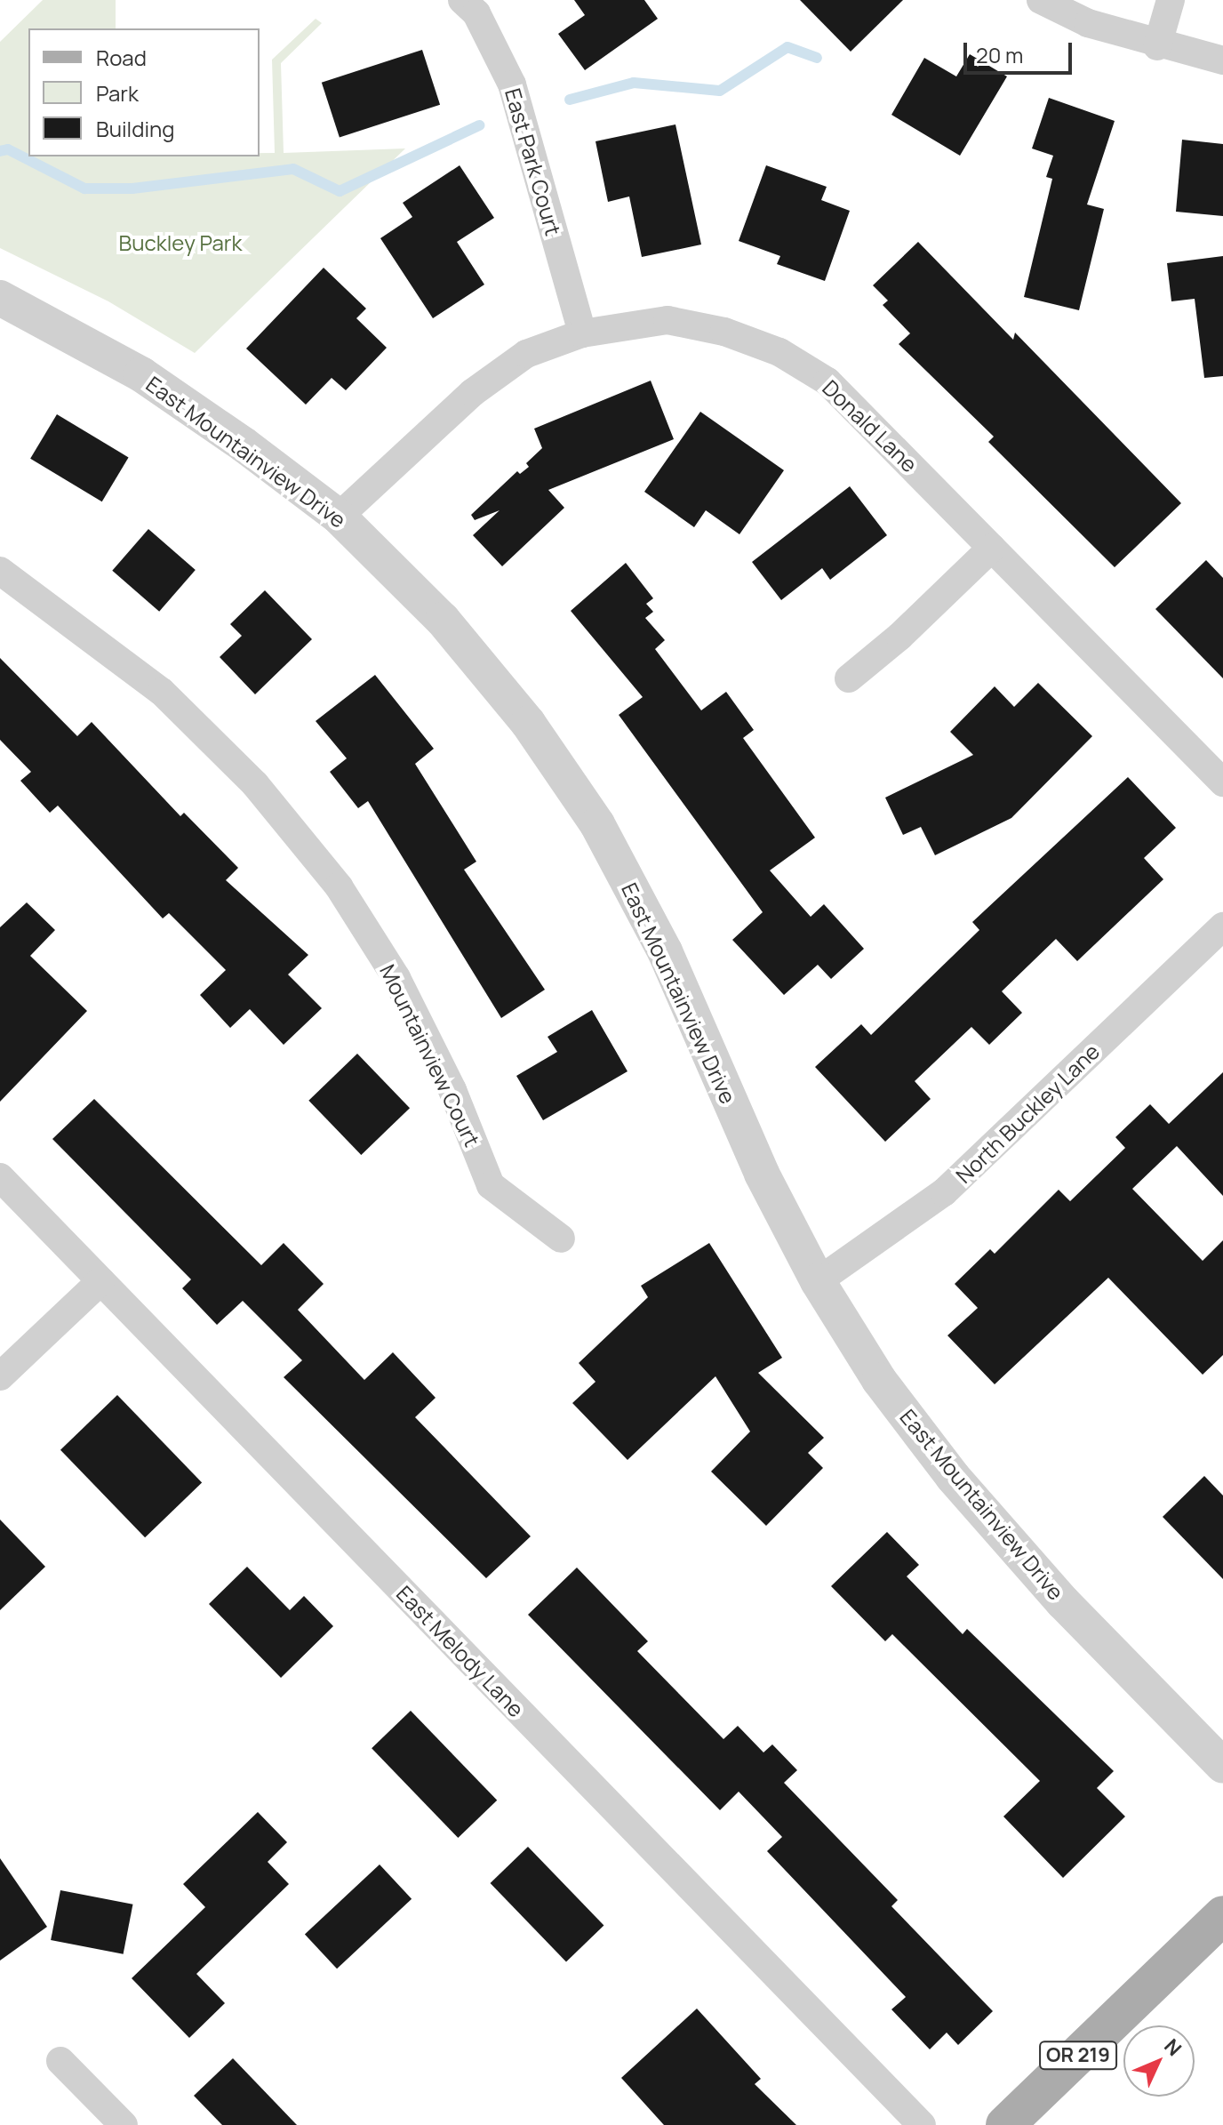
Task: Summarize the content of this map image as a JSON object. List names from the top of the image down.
{
  "streets": {
    "main road": ["OR 219"],
    "street": [
      "East Park Court",
      "Donald Lane",
      "East Mountainview Drive",
      "Mountainview Court",
      "North Buckley Lane",
      "East Melody Lane"
    ]
  },
  "crossings": [
    ["East Park Court", "Donald Lane"],
    ["Donald Lane", "East Mountainview Drive"],
    ["East Mountainview Drive", "North Buckley Lane"]
  ],
  "parks": ["Buckley Park"],
  "legend": ["Road", "Park", "Building"],
  "scale_bar": "20 m",
  "north": "top right"
}
